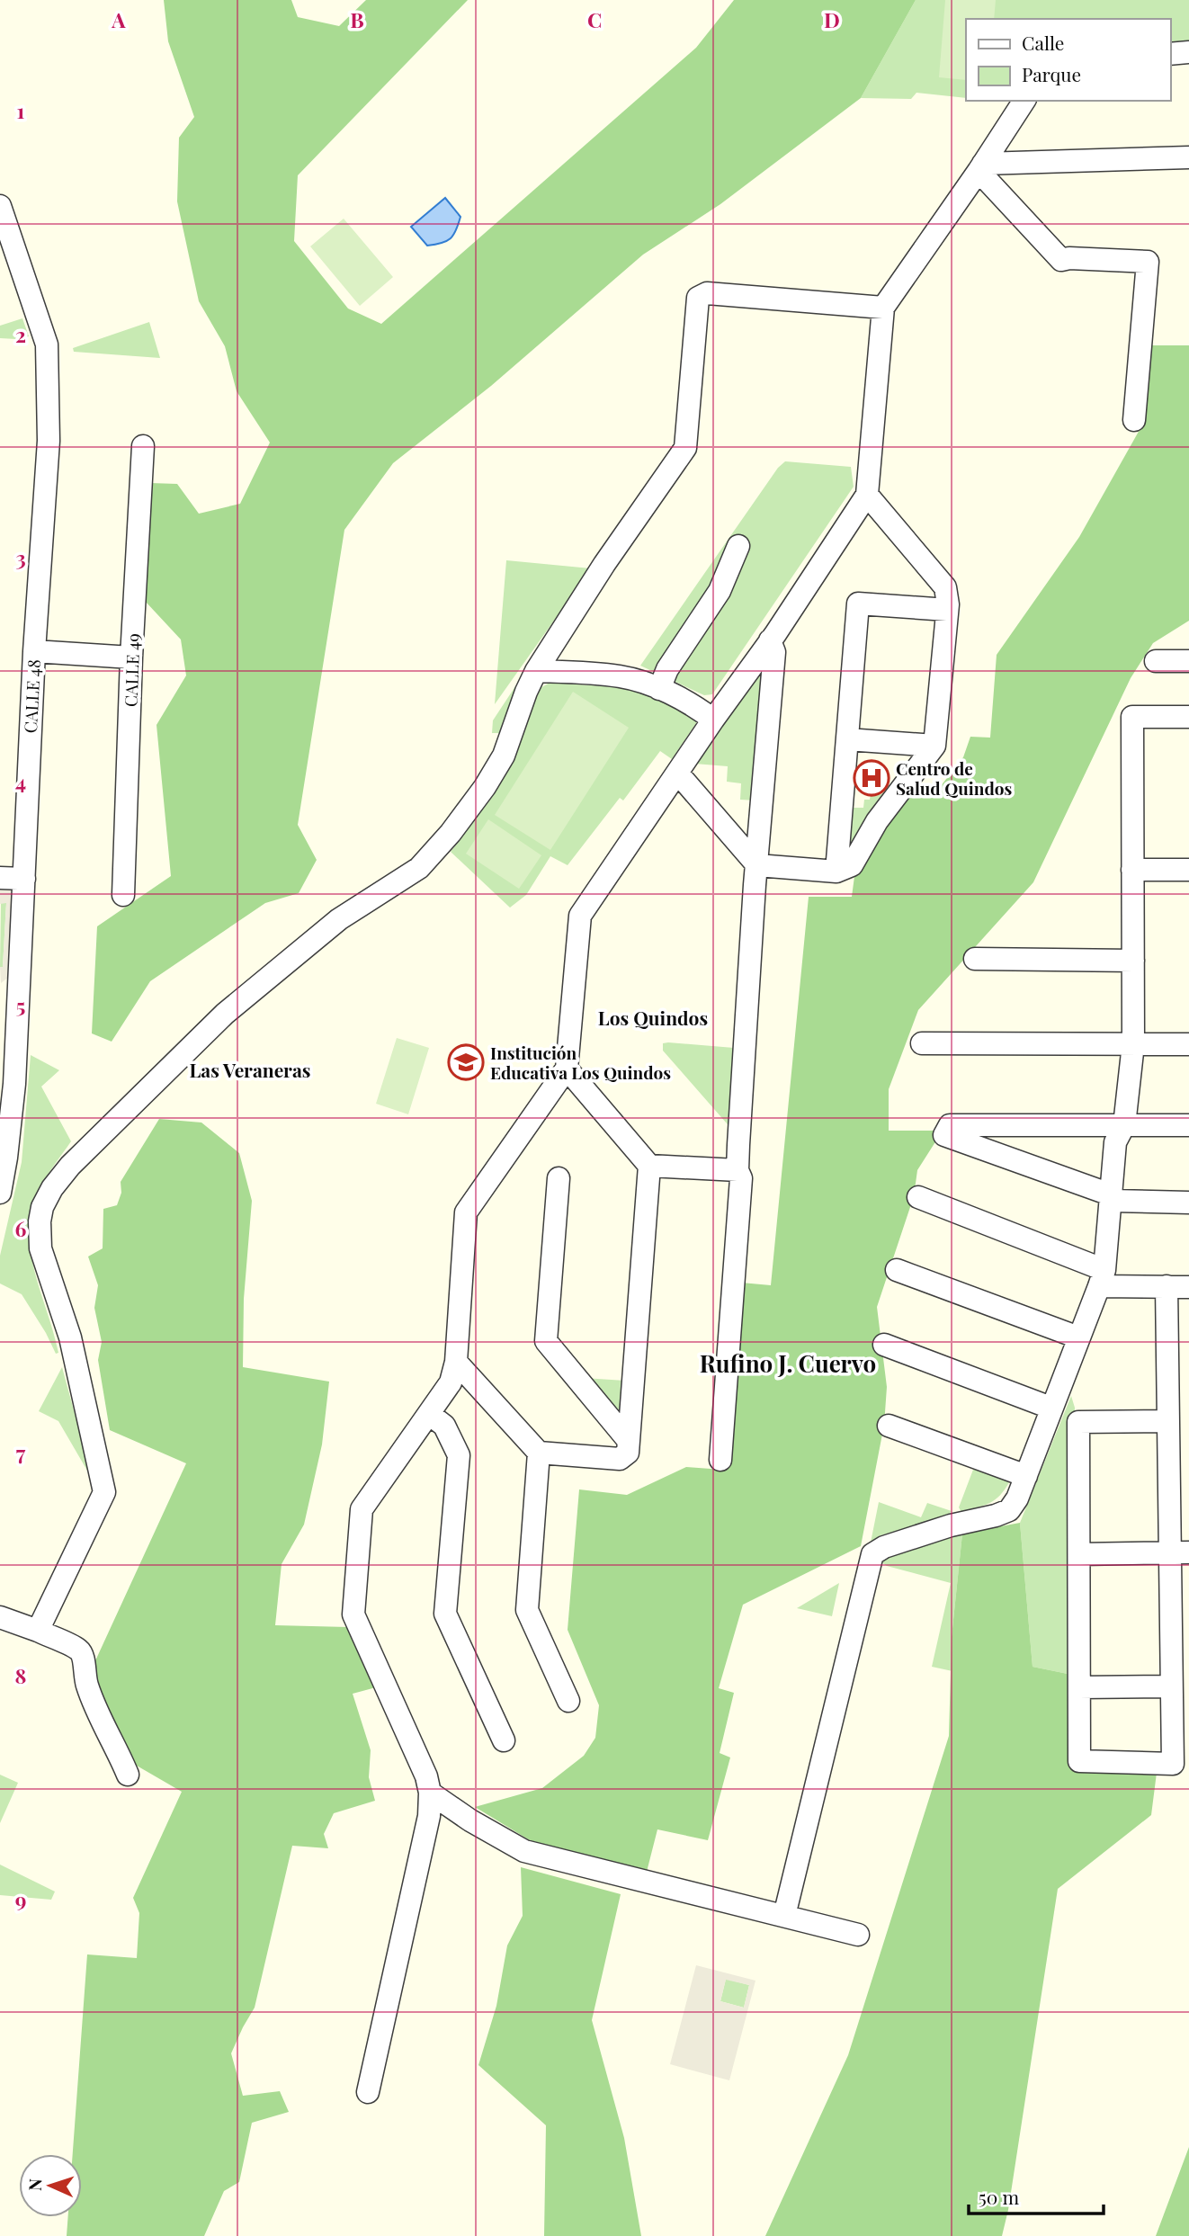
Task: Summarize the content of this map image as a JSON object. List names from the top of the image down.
{
  "streets": {
    "street": ["CALLE 49", "CALLE 48"]
  },
  "districts": ["Los Quindos", "Las Veraneras", "Rufino J. Cuervo"],
  "places": {
    "hospital": ["Centro de Salud Quindos"],
    "school or university": ["Institución Educativa Los Quindos"]
  },
  "legend": ["Calle", "Parque"],
  "scale_bar": "50 m",
  "north": "left",
  "grid": {
    "columns": [
      "A",
      "B",
      "C",
      "D"
    ],
    "rows": [
      "1",
      "2",
      "3",
      "4",
      "5",
      "6",
      "7",
      "8",
      "9"
    ]
  }
}
